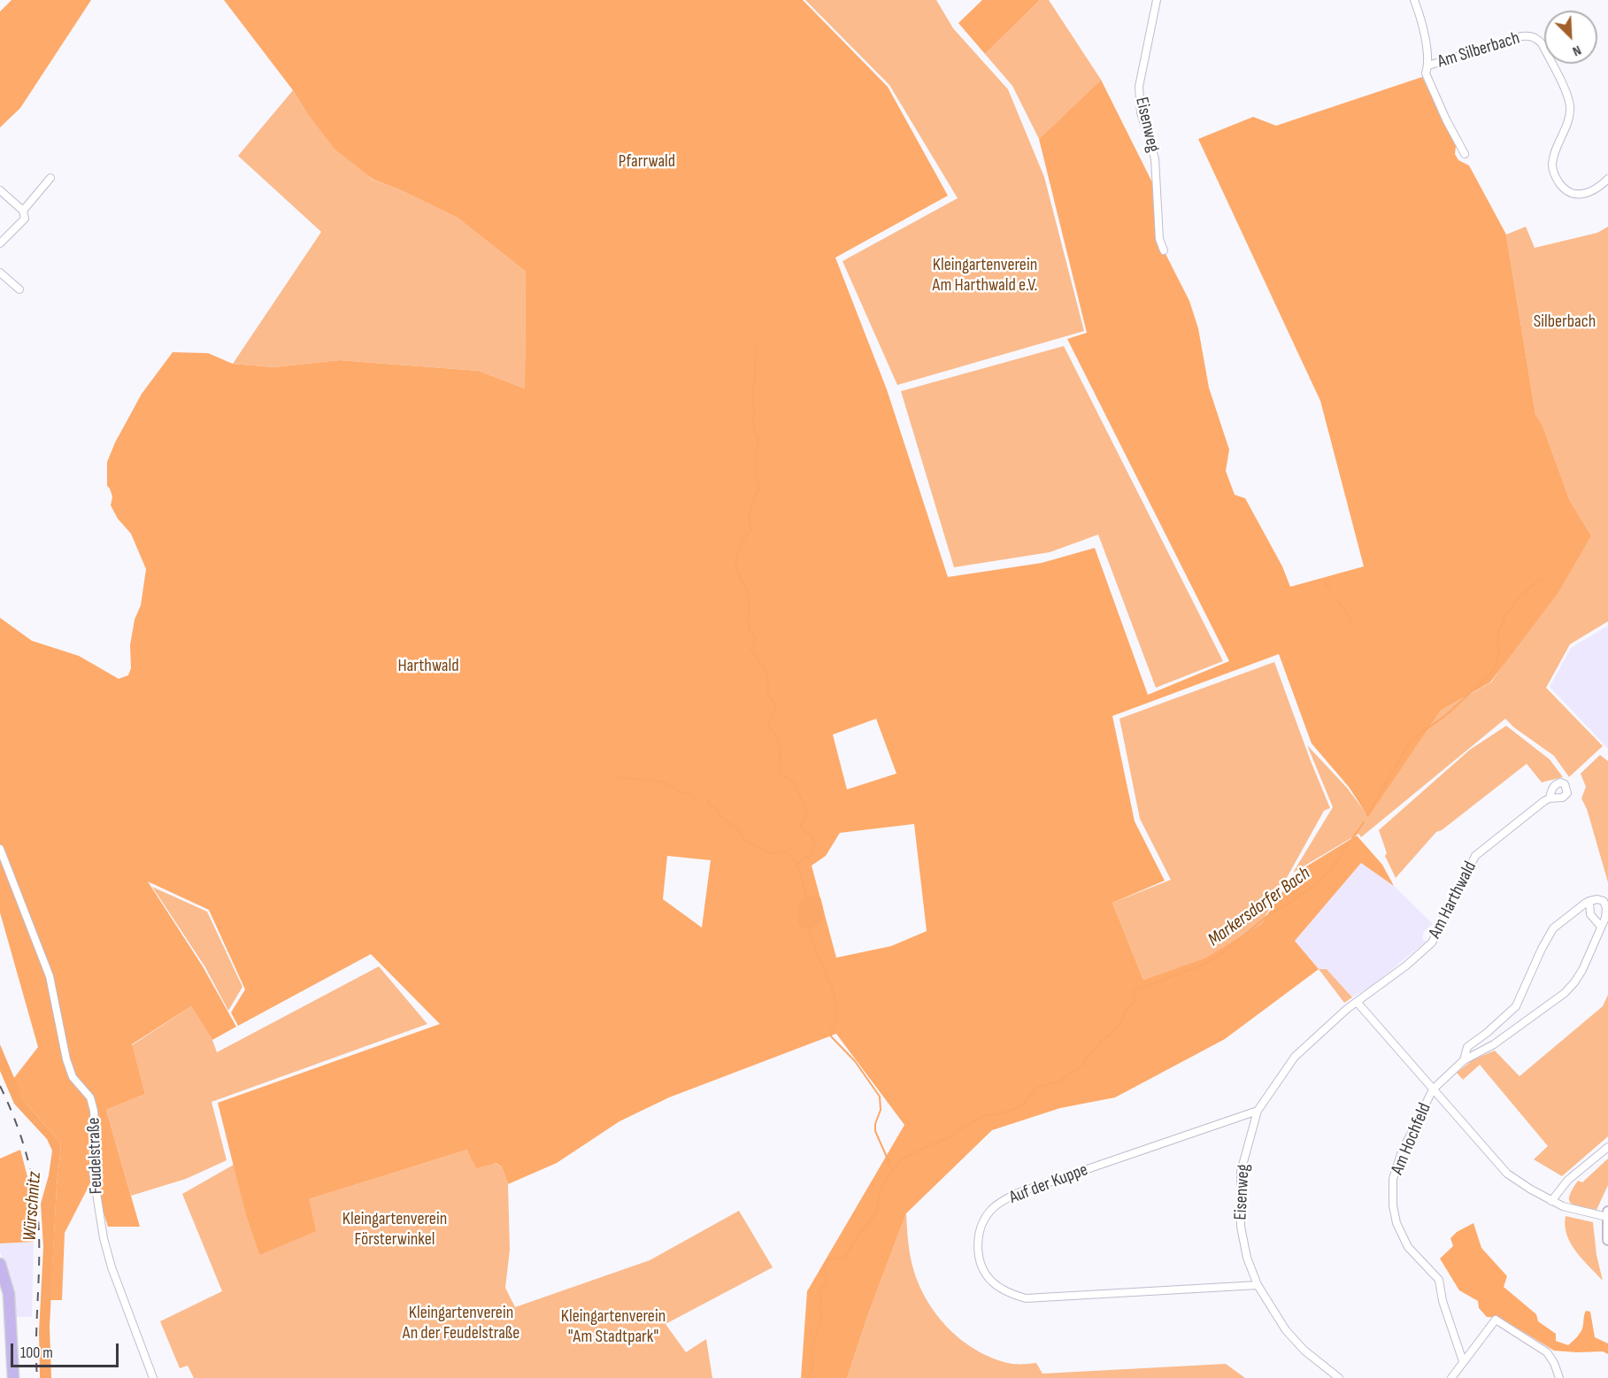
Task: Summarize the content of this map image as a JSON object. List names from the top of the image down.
{
  "streets": {
    "street": [
      "Am Silberbach",
      "Eisenweg",
      "Am Harthwald",
      "Am Hochfeld",
      "Feudelstraße",
      "Auf der Kuppe"
    ]
  },
  "crossings": [
    ["Eisenweg", "Am Harthwald"],
    ["Eisenweg", "Auf der Kuppe"]
  ],
  "water": ["Markersdorfer Bach", "Würschnitz"],
  "parks": [
    "Pfarrwald",
    "Kleingartenverein Am Harthwald e.V.",
    "Silberbach",
    "Harthwald",
    "Kleingartenverein Försterwinkel",
    "Kleingartenverein An der Feudelstraße",
    "Kleingartenverein \"Am Stadtpark\""
  ],
  "scale_bar": "100 m",
  "north": "bottom right"
}
